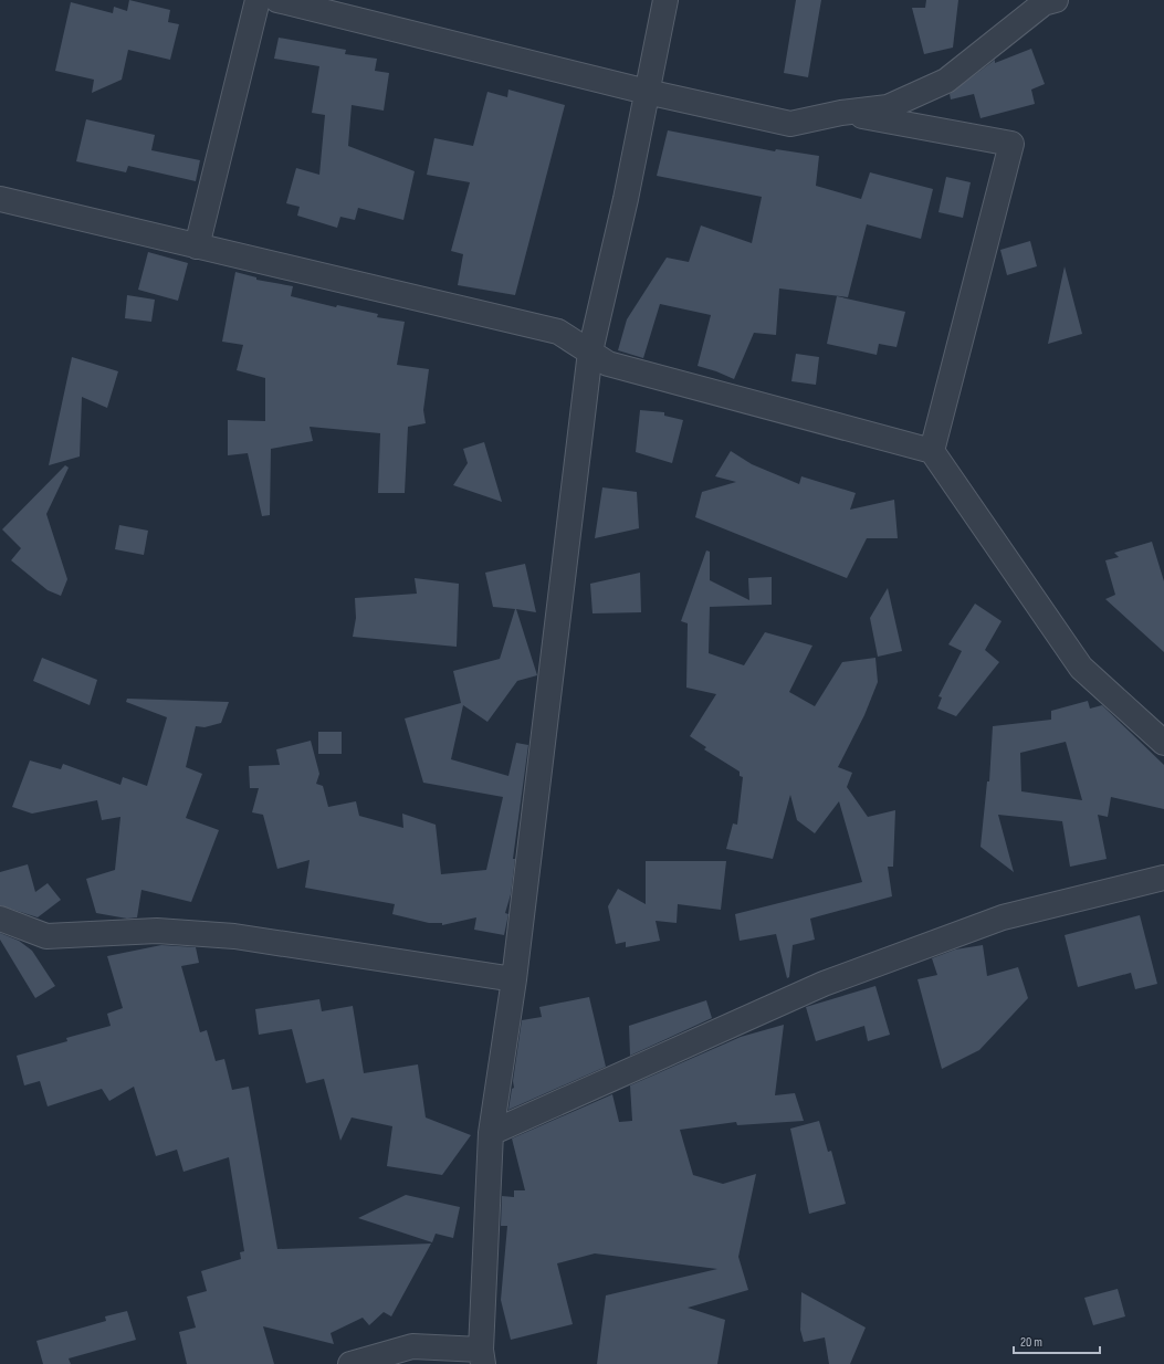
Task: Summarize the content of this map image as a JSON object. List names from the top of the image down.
{
  "scale_bar": "20 m"
}
